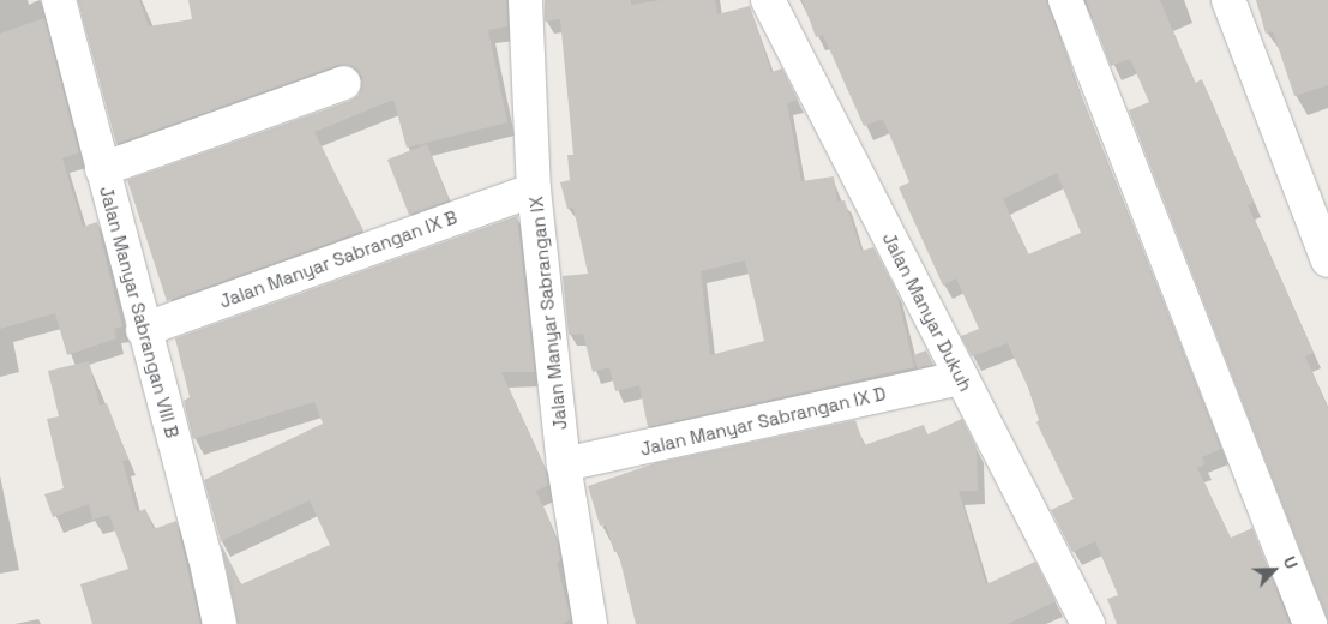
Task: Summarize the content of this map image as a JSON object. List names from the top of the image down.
{
  "streets": {
    "street": [
      "Jalan Manyar Sabrangan IX B",
      "Jalan Manyar Sabrangan VIII B",
      "Jalan Manyar Dukuh",
      "Jalan Manyar Sabrangan IX",
      "Jalan Manyar Sabrangan IX D"
    ]
  },
  "crossings": [
    ["Jalan Manyar Sabrangan IX B", "Jalan Manyar Sabrangan VIII B"],
    ["Jalan Manyar Sabrangan IX B", "Jalan Manyar Sabrangan IX"],
    ["Jalan Manyar Dukuh", "Jalan Manyar Sabrangan IX D"],
    ["Jalan Manyar Sabrangan IX", "Jalan Manyar Sabrangan IX D"]
  ],
  "north": "top right"
}
